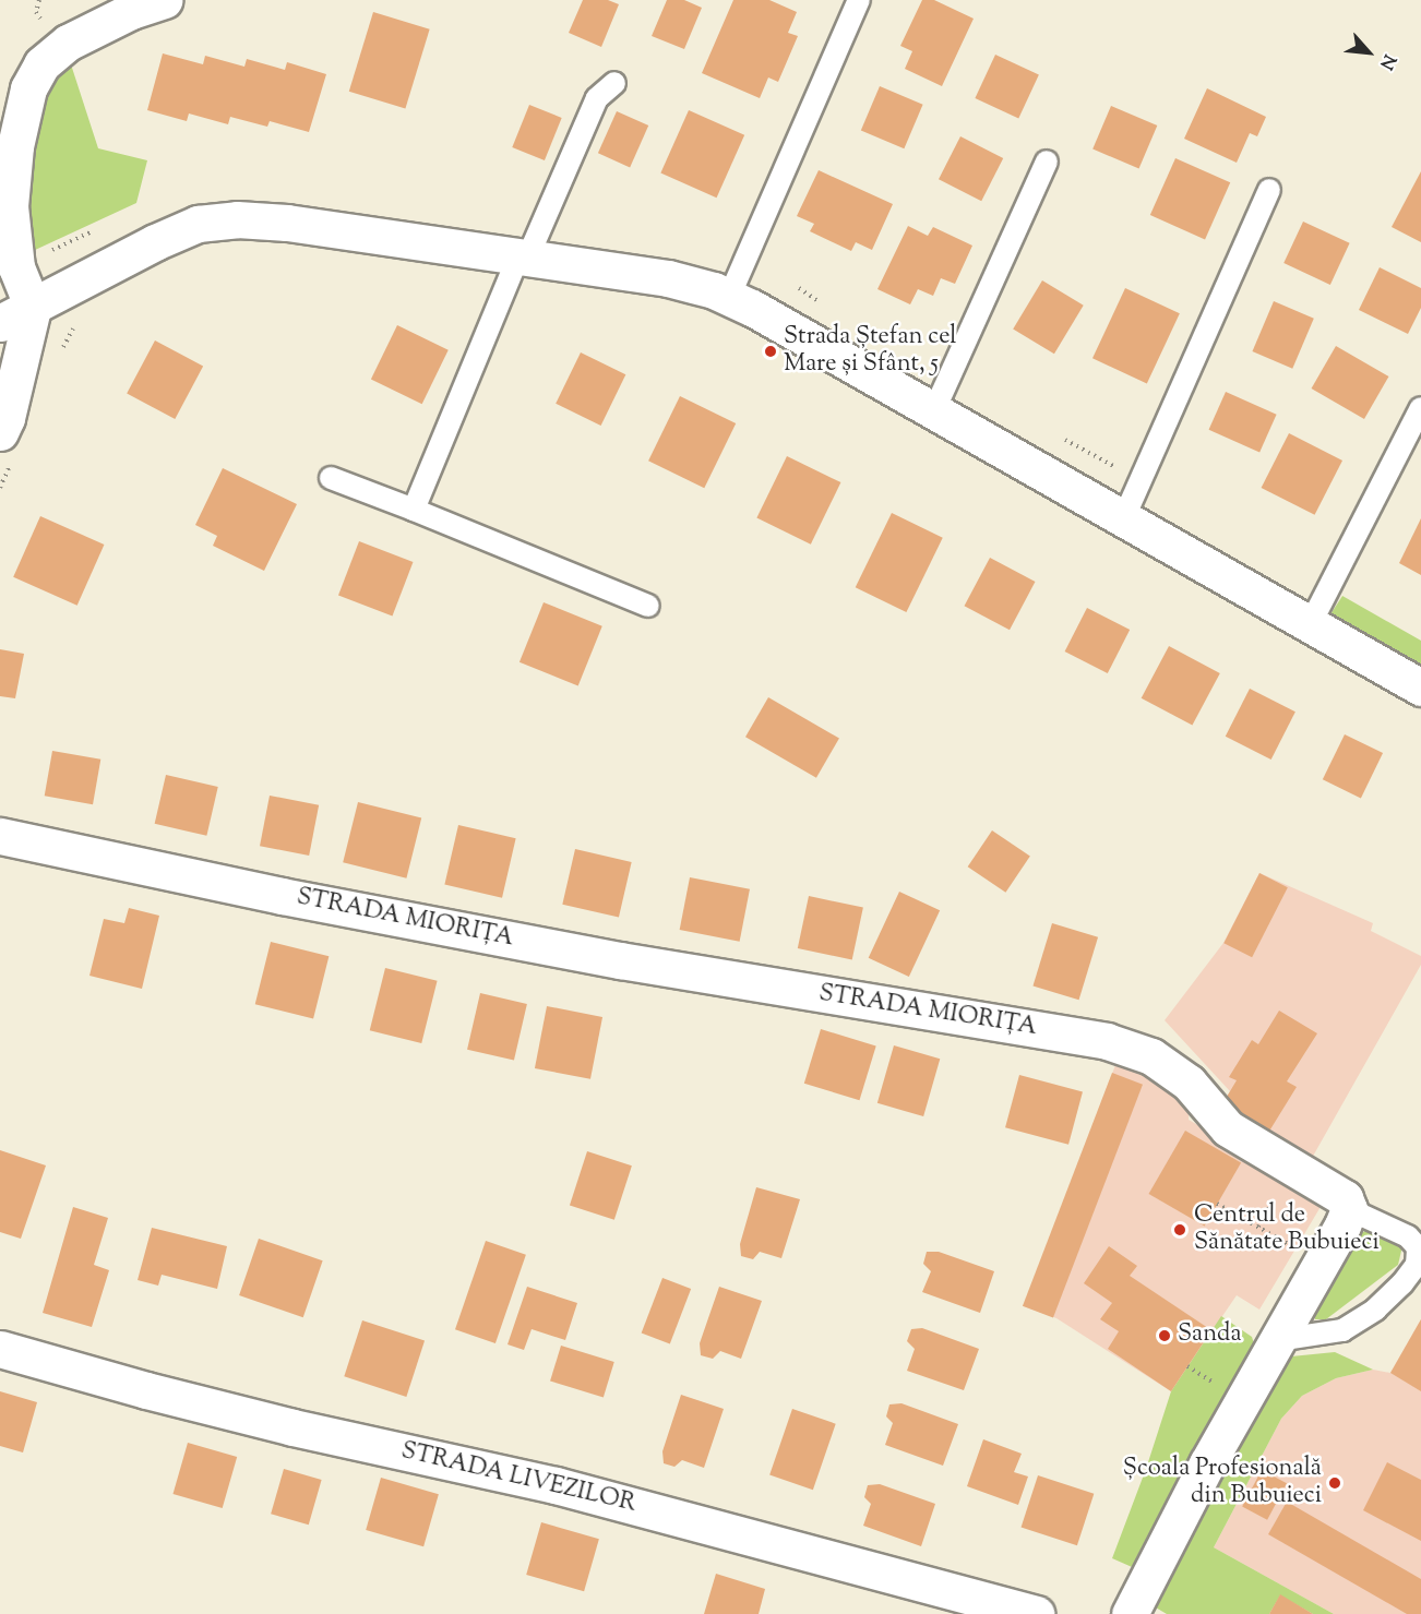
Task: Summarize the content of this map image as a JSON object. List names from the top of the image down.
{
  "streets": {
    "street": ["STRADA MIORIȚA", "STRADA LIVEZILOR"]
  },
  "places": [
    "Strada Ștefan cel Mare și Sfânt, 5",
    "Centrul de Sănătate Bubuieci",
    "Sanda",
    "Școala Profesională din Bubuieci"
  ],
  "north": "bottom right"
}
